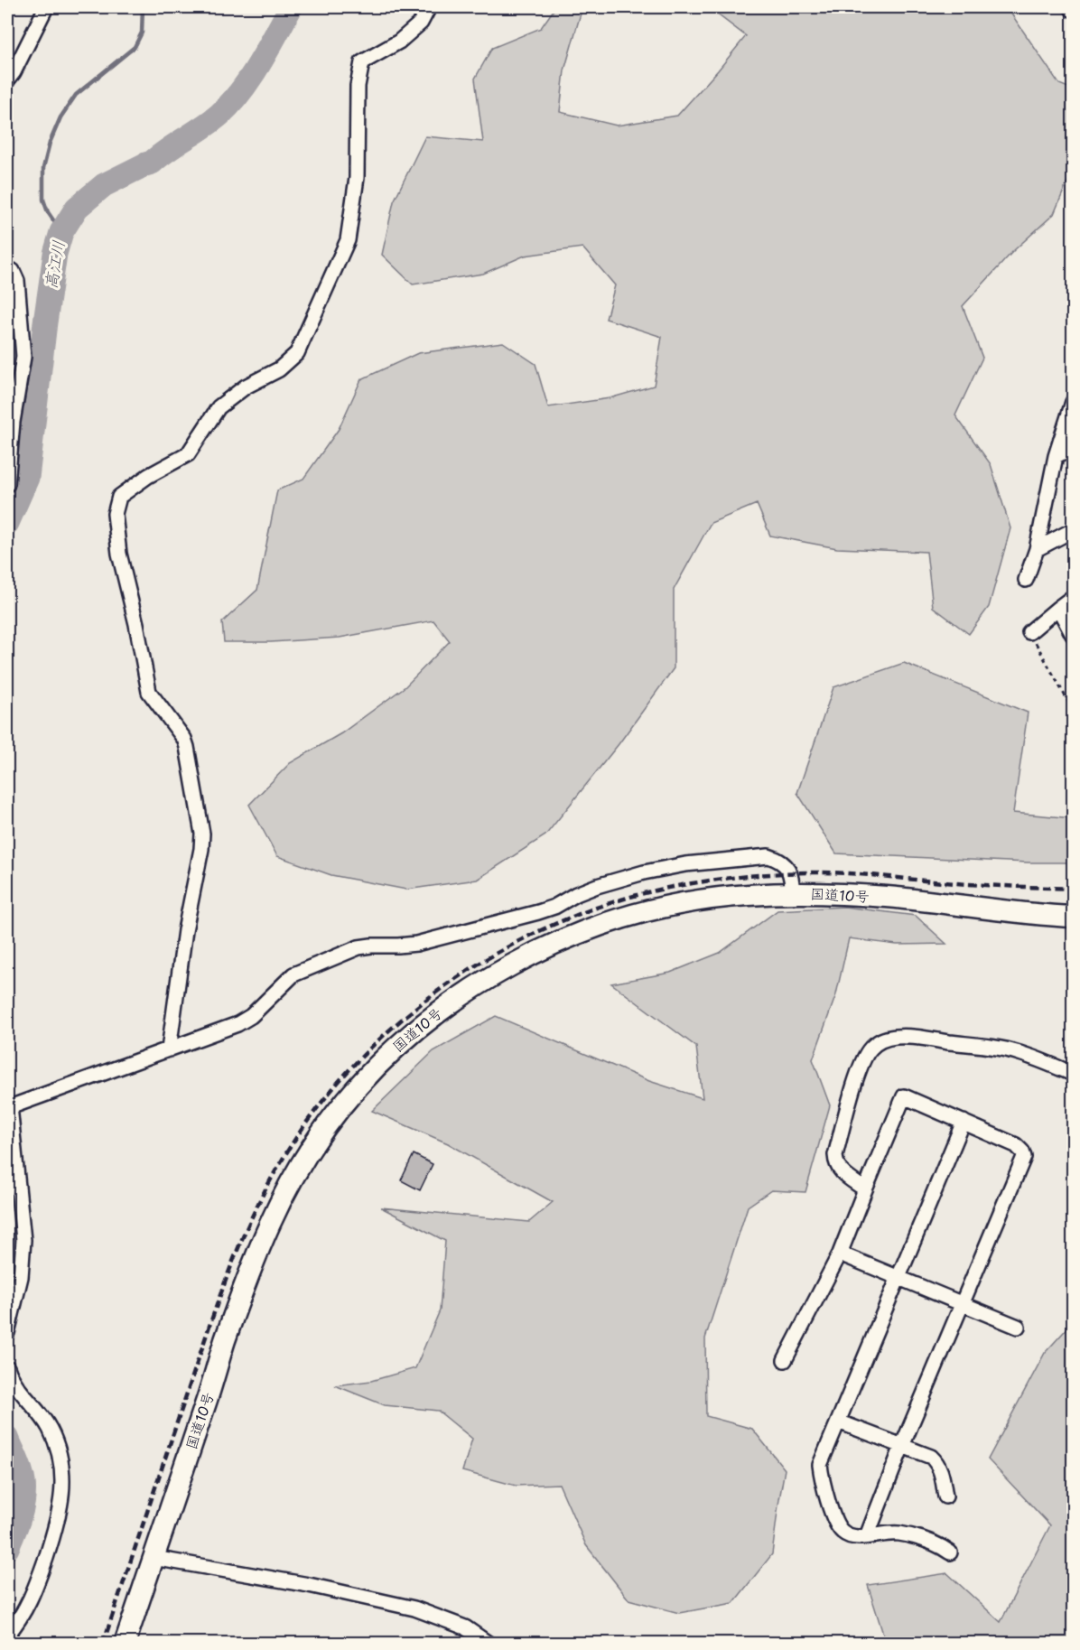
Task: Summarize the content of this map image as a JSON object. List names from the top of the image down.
{
  "streets": {
    "highway": ["国道10号"]
  },
  "water": ["高江川"]
}
